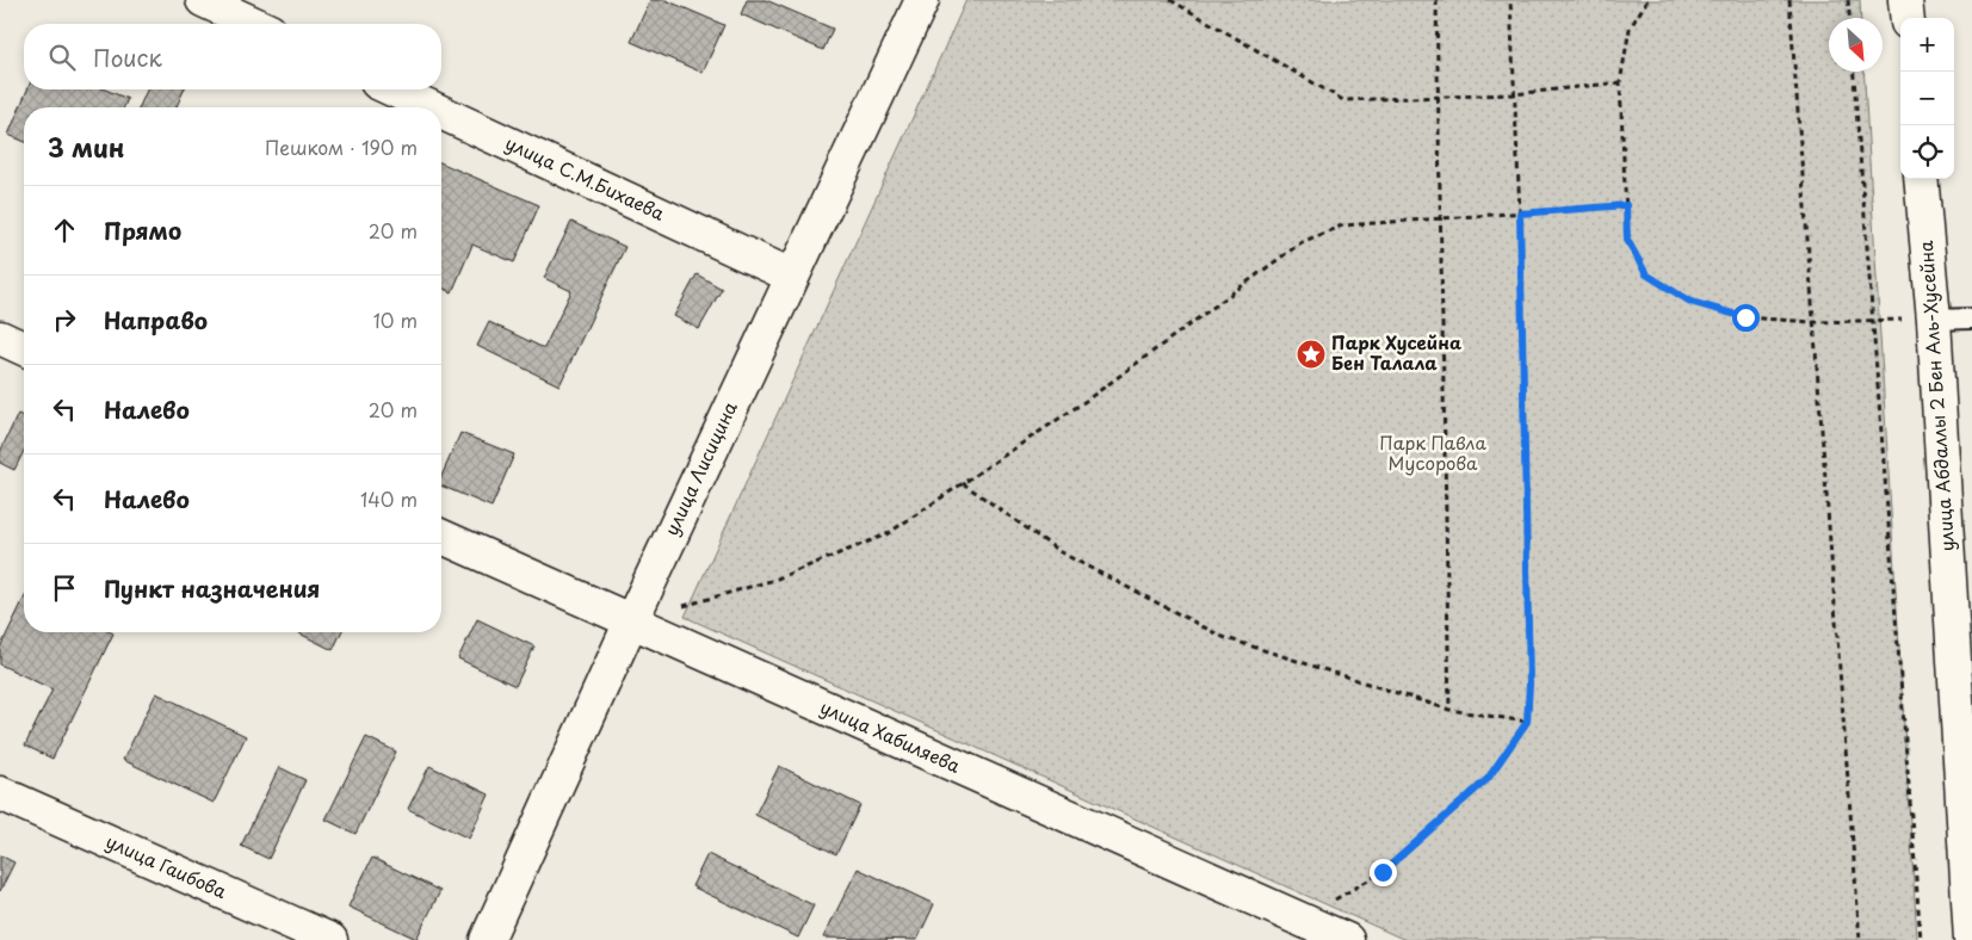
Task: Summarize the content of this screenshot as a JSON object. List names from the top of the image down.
{
  "streets": {
    "street": [
      "улица С.М.Бихаева",
      "улица Абдаллы 2 Бен Аль-Хусейна",
      "улица Лисицина",
      "улица Хабиляева",
      "улица Гаибова"
    ]
  },
  "crossings": [
    ["улица С.М.Бихаева", "улица Лисицина"],
    ["улица Лисицина", "улица Хабиляева"]
  ],
  "parks": ["Парк Павла Мусорова"],
  "places": {
    "place": ["Парк Хусейна Бен Талала"]
  },
  "north": "bottom right",
  "page": {
    "map_buttons": ["+", "−"],
    "search": "Поиск",
    "heading": ["3 мин", "Пешком · 190 m"],
    "list": [
      ["Прямо", "20 m"],
      ["Направо", "10 m"],
      ["Налево", "20 m"],
      ["Налево", "140 m"],
      "Пункт назначения"
    ]
  }
}
